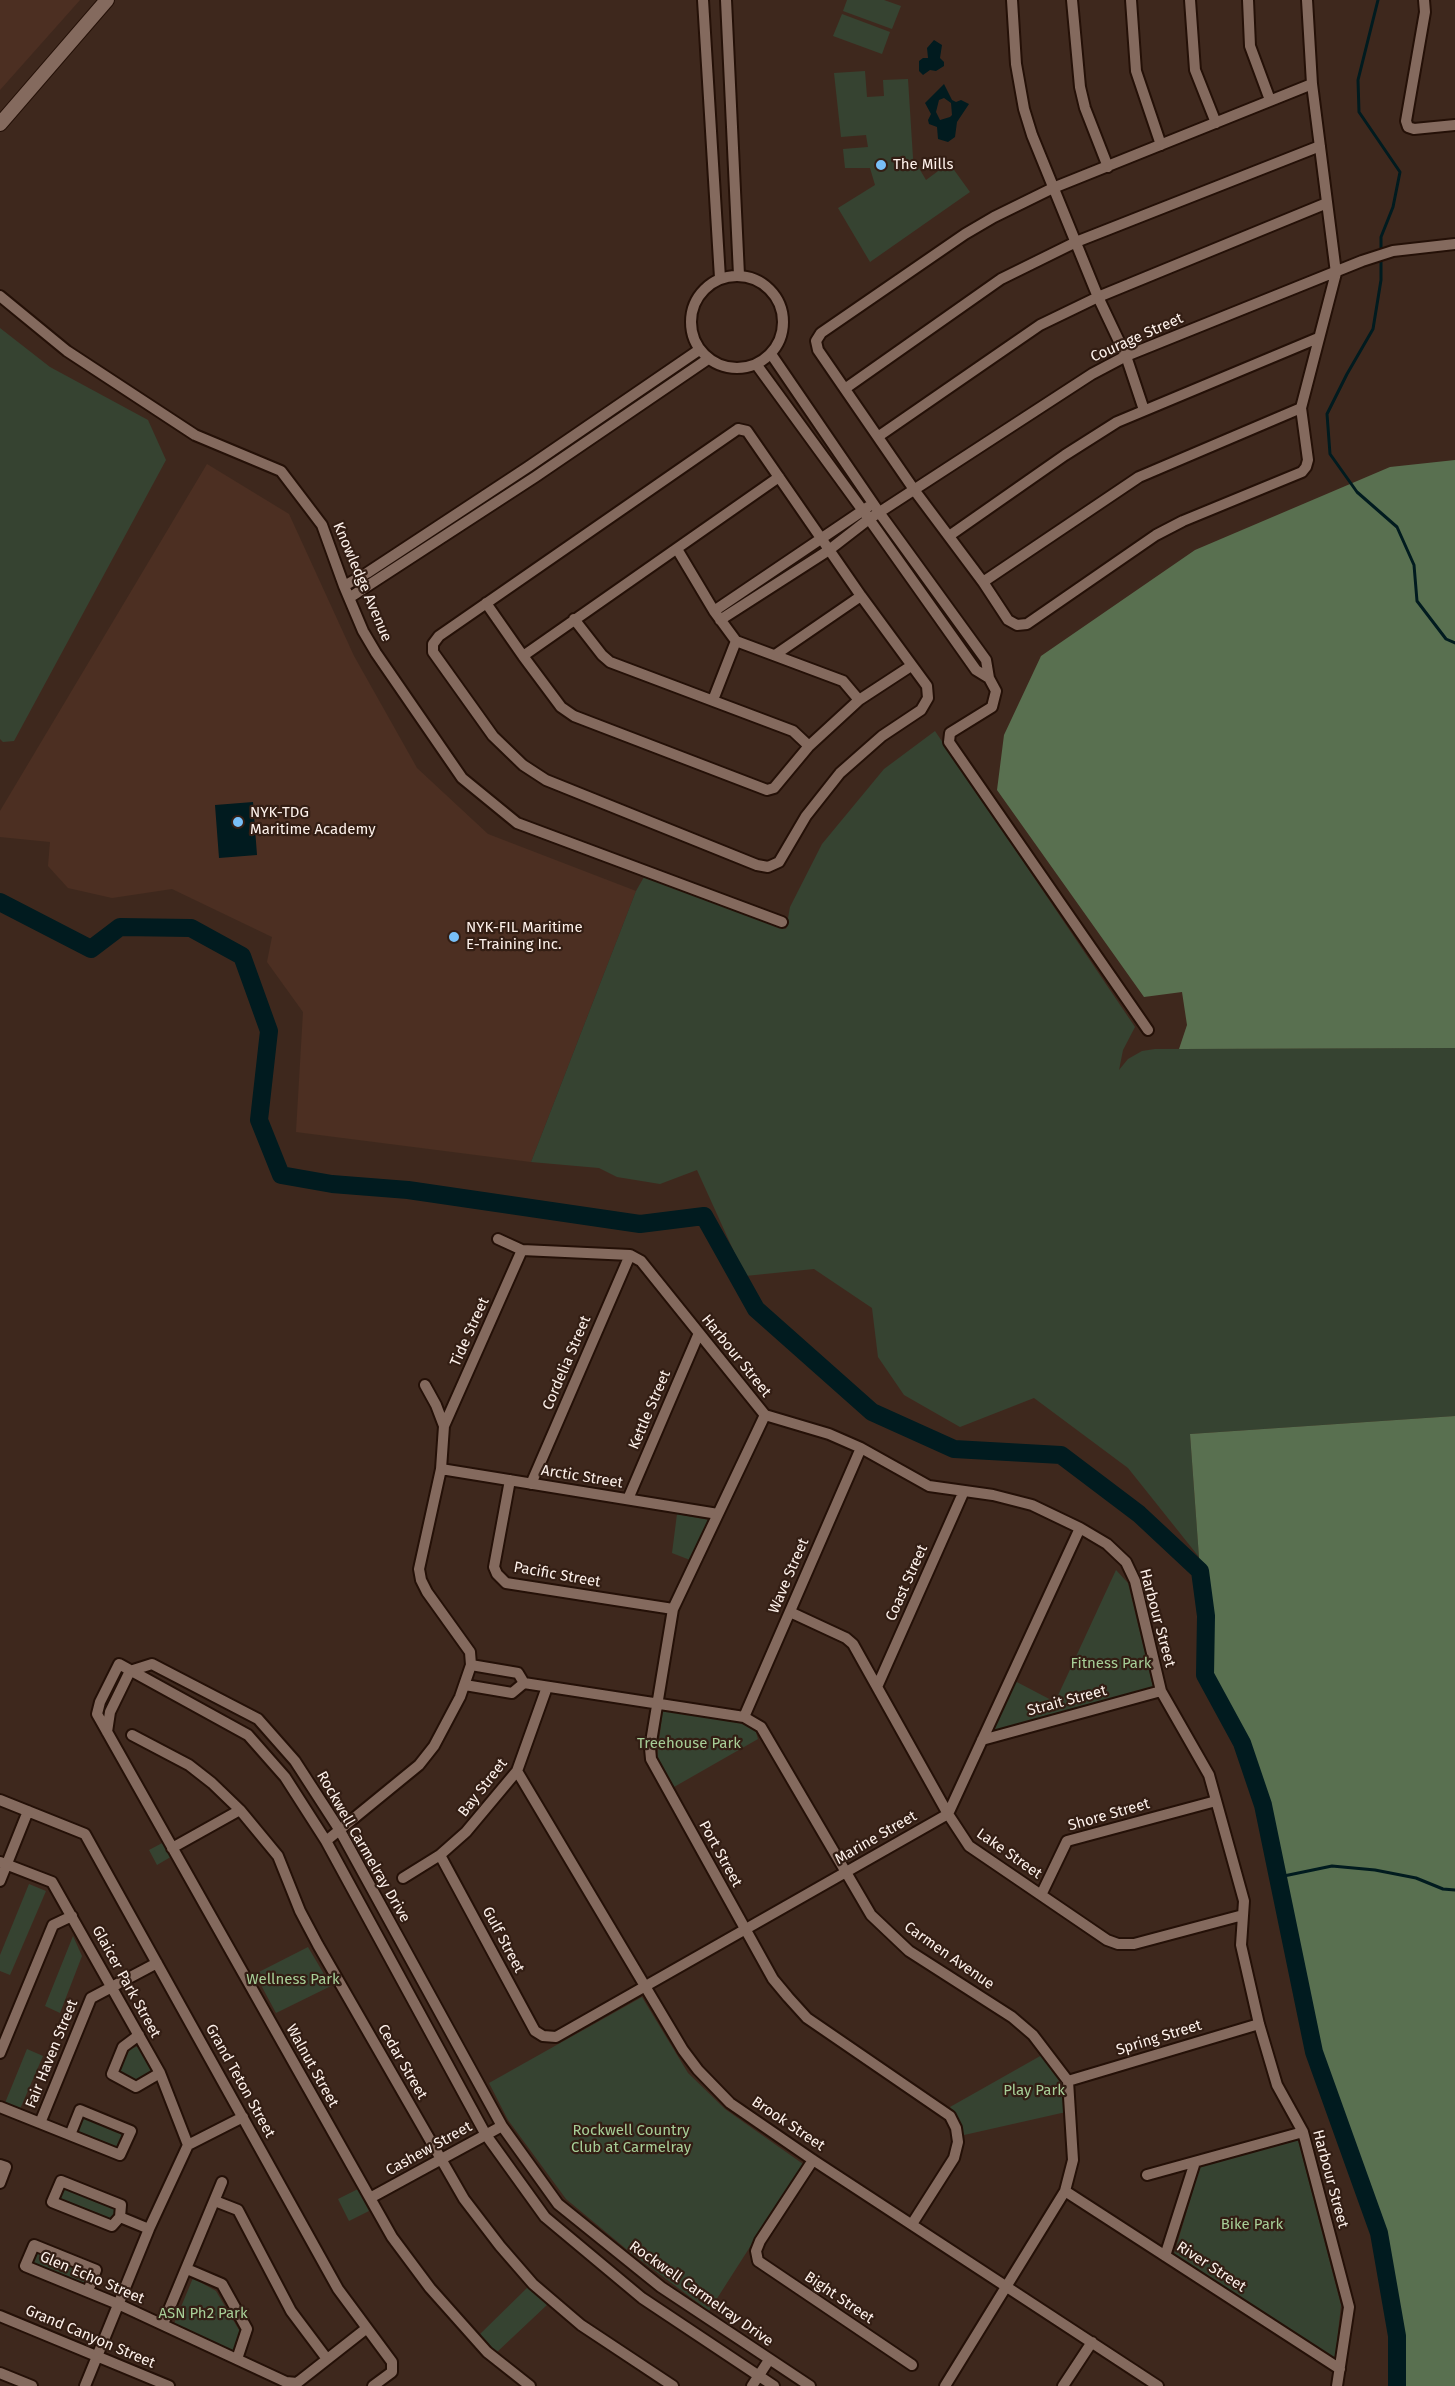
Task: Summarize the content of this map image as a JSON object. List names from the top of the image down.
{
  "streets": {
    "street": [
      "Courage Street",
      "Knowledge Avenue",
      "Tide Street",
      "Harbour Street",
      "Cordelia Street",
      "Kettle Street",
      "Arctic Street",
      "Pacific Street",
      "Wave Street",
      "Coast Street",
      "Strait Street",
      "Bay Street",
      "Shore Street",
      "Marine Street",
      "Rockwell Carmelray Drive",
      "Port Street",
      "Lake Street",
      "Gulf Street",
      "Carmen Avenue",
      "Glaicer Park Street",
      "Spring Street",
      "Fair Haven Street",
      "Cedar Street",
      "Walnut Street",
      "Grand Teton Street",
      "Brook Street",
      "Cashew Street",
      "River Street",
      "Glen Echo Street",
      "Bight Street",
      "Grand Canyon Street"
    ]
  },
  "crossings": [
    ["Harbour Street", "Cordelia Street"],
    ["Harbour Street", "Kettle Street"],
    ["Harbour Street", "Wave Street"],
    ["Harbour Street", "Coast Street"],
    ["Harbour Street", "Strait Street"],
    ["Harbour Street", "Shore Street"],
    ["Harbour Street", "Port Street"],
    ["Harbour Street", "Lake Street"],
    ["Harbour Street", "Spring Street"],
    ["Harbour Street", "River Street"],
    ["Cordelia Street", "Arctic Street"],
    ["Kettle Street", "Arctic Street"],
    ["Arctic Street", "Pacific Street"],
    ["Arctic Street", "Port Street"],
    ["Pacific Street", "Port Street"],
    ["Wave Street", "Lake Street"],
    ["Wave Street", "Carmen Avenue"],
    ["Coast Street", "Lake Street"],
    ["Bay Street", "Gulf Street"],
    ["Bay Street", "Brook Street"],
    ["Shore Street", "Lake Street"],
    ["Marine Street", "Port Street"],
    ["Marine Street", "Lake Street"],
    ["Marine Street", "Gulf Street"],
    ["Marine Street", "Carmen Avenue"],
    ["Marine Street", "Brook Street"],
    ["Rockwell Carmelray Drive", "Walnut Street"],
    ["Rockwell Carmelray Drive", "Cashew Street"],
    ["Port Street", "Brook Street"],
    ["Carmen Avenue", "Spring Street"],
    ["Glaicer Park Street", "Fair Haven Street"],
    ["Fair Haven Street", "Grand Teton Street"],
    ["Cedar Street", "Cashew Street"],
    ["Walnut Street", "Cashew Street"],
    ["Grand Teton Street", "Glen Echo Street"],
    ["Brook Street", "Bight Street"]
  ],
  "parks": [
    "Fitness Park",
    "Treehouse Park",
    "Wellness Park",
    "Play Park",
    "Rockwell Country Club at Carmelray",
    "Bike Park",
    "ASN Ph2 Park"
  ],
  "places": ["The Mills", "NYK-TDG Maritime Academy", "NYK-FIL Maritime E-Training Inc."]
}
